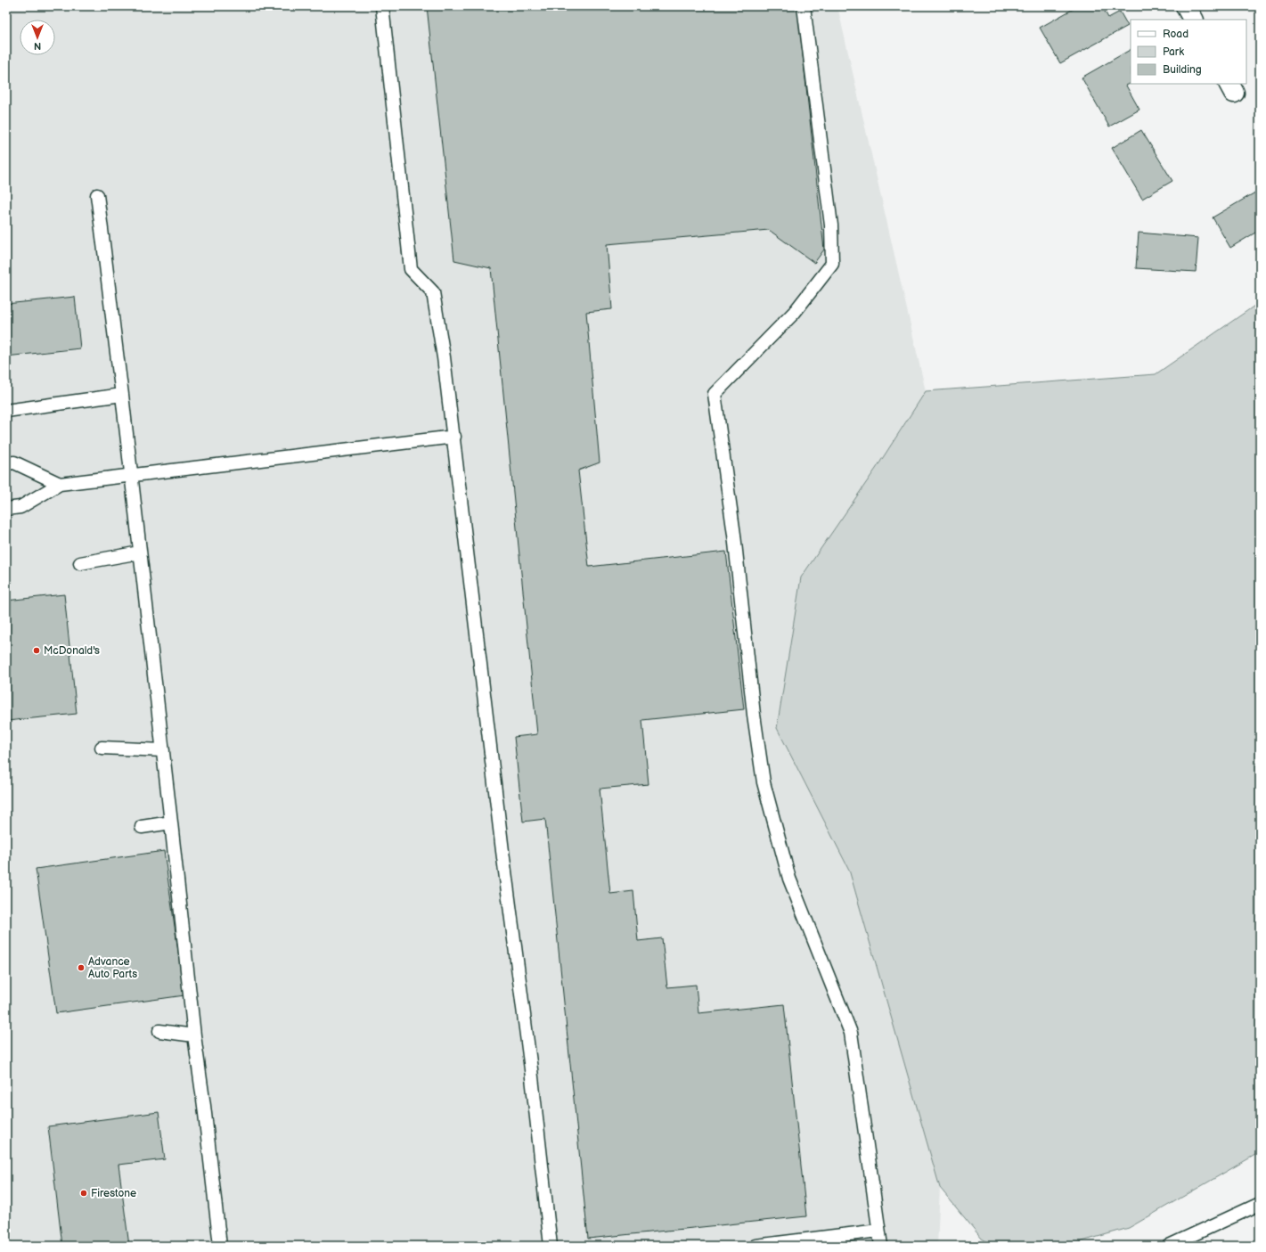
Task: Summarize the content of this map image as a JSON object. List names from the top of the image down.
{
  "places": ["McDonald's", "Advance Auto Parts", "Firestone"],
  "legend": ["Road", "Park", "Building"],
  "north": "bottom"
}
